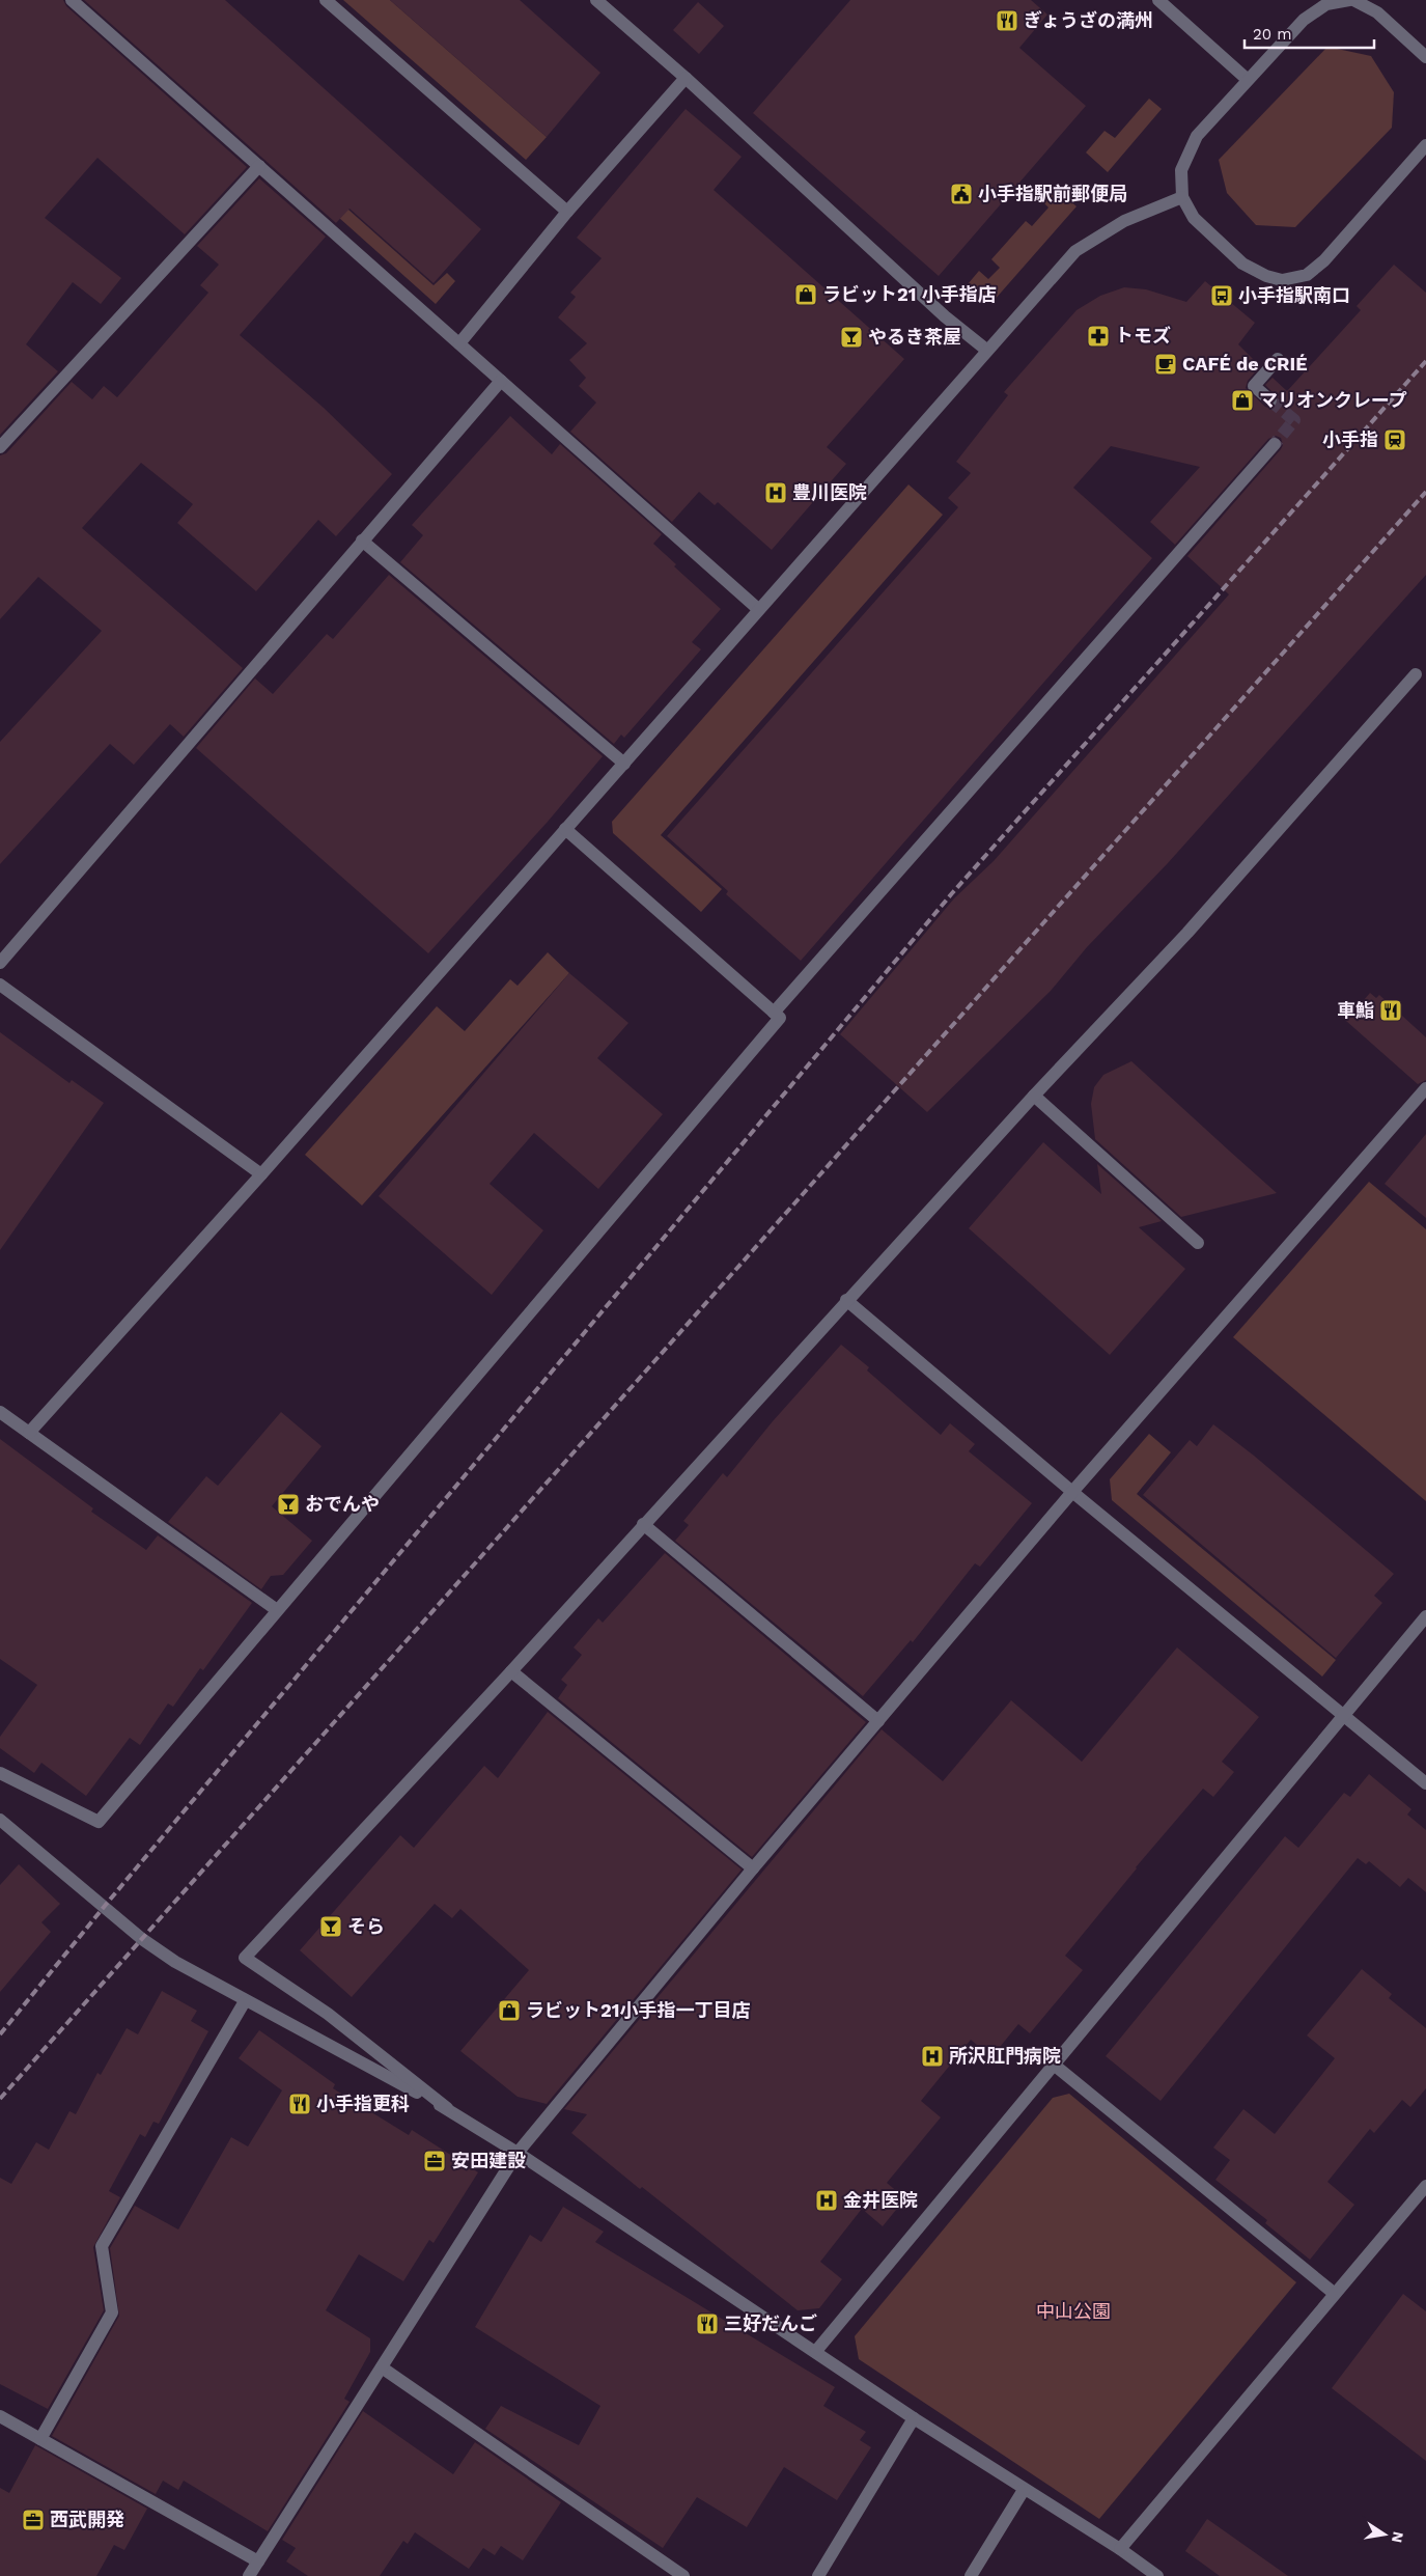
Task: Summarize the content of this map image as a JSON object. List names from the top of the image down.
{
  "parks": ["中山公園"],
  "places": {
    "restaurant": [
      "ぎょうざの満州",
      "車鮨",
      "小手指更科",
      "三好だんご"
    ],
    "public building": ["小手指駅前郵便局"],
    "shop": ["ラビット21 小手指店", "マリオンクレープ", "ラビット21小手指一丁目店"],
    "bus stop": ["小手指駅南口"],
    "pharmacy": ["トモズ"],
    "bar": ["やるき茶屋", "おでんや", "そら"],
    "cafe": ["CAFÉ de CRIÉ"],
    "station": ["小手指"],
    "hospital": ["豊川医院", "所沢肛門病院", "金井医院"],
    "office": ["安田建設", "西武開発"]
  },
  "scale_bar": "20 m",
  "north": "right"
}
